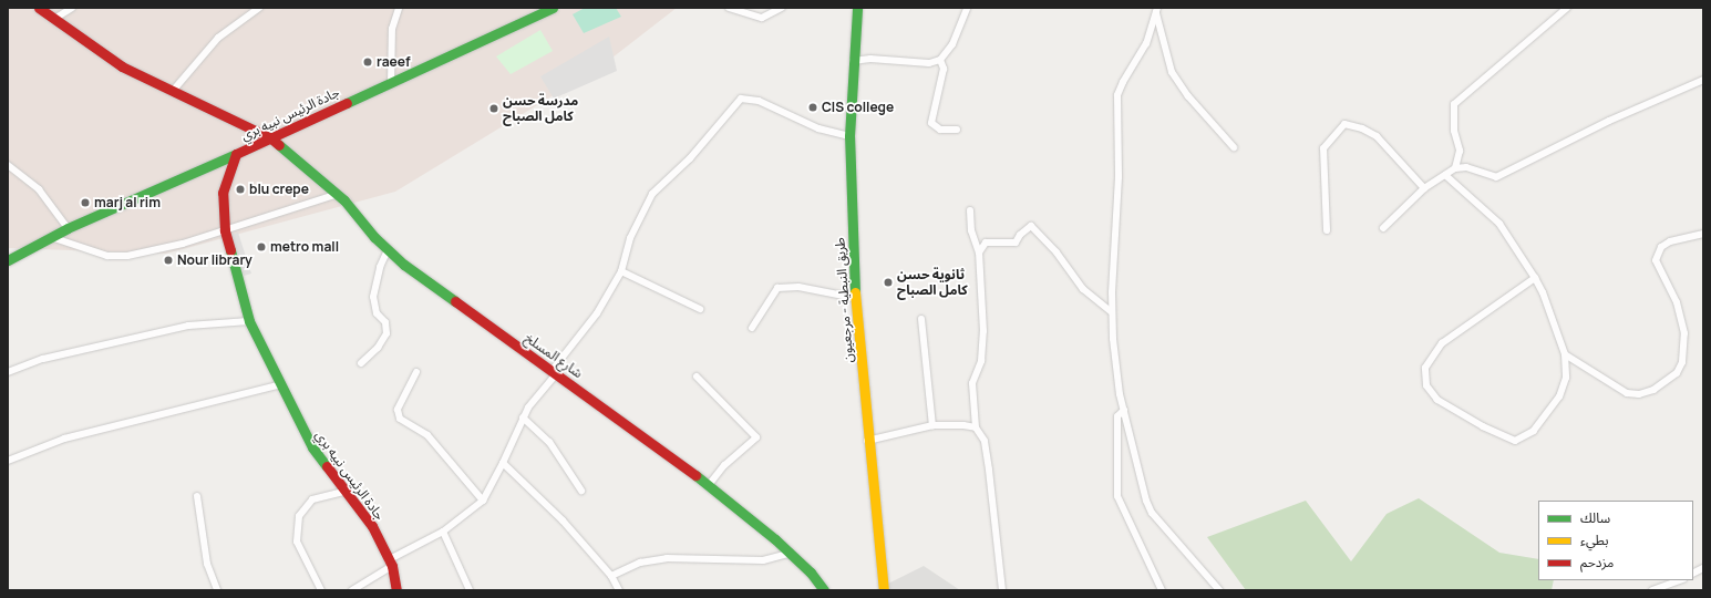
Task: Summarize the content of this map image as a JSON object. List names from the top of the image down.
{
  "streets": {
    "main road": ["جادة الرئيس نبيه بري", "طريق النبطية - مرجعيون", "شارع المسلخ"]
  },
  "crossings": [
    ["جادة الرئيس نبيه بري", "شارع المسلخ"]
  ],
  "places": [
    "raeef",
    "CIS college",
    "مدرسة حسن كامل الصباح",
    "blu crepe",
    "marj al rim",
    "metro mall",
    "Nour library",
    "ثانوية حسن كامل الصباح"
  ],
  "legend": ["سالك", "بطيء", "مزدحم"]
}
